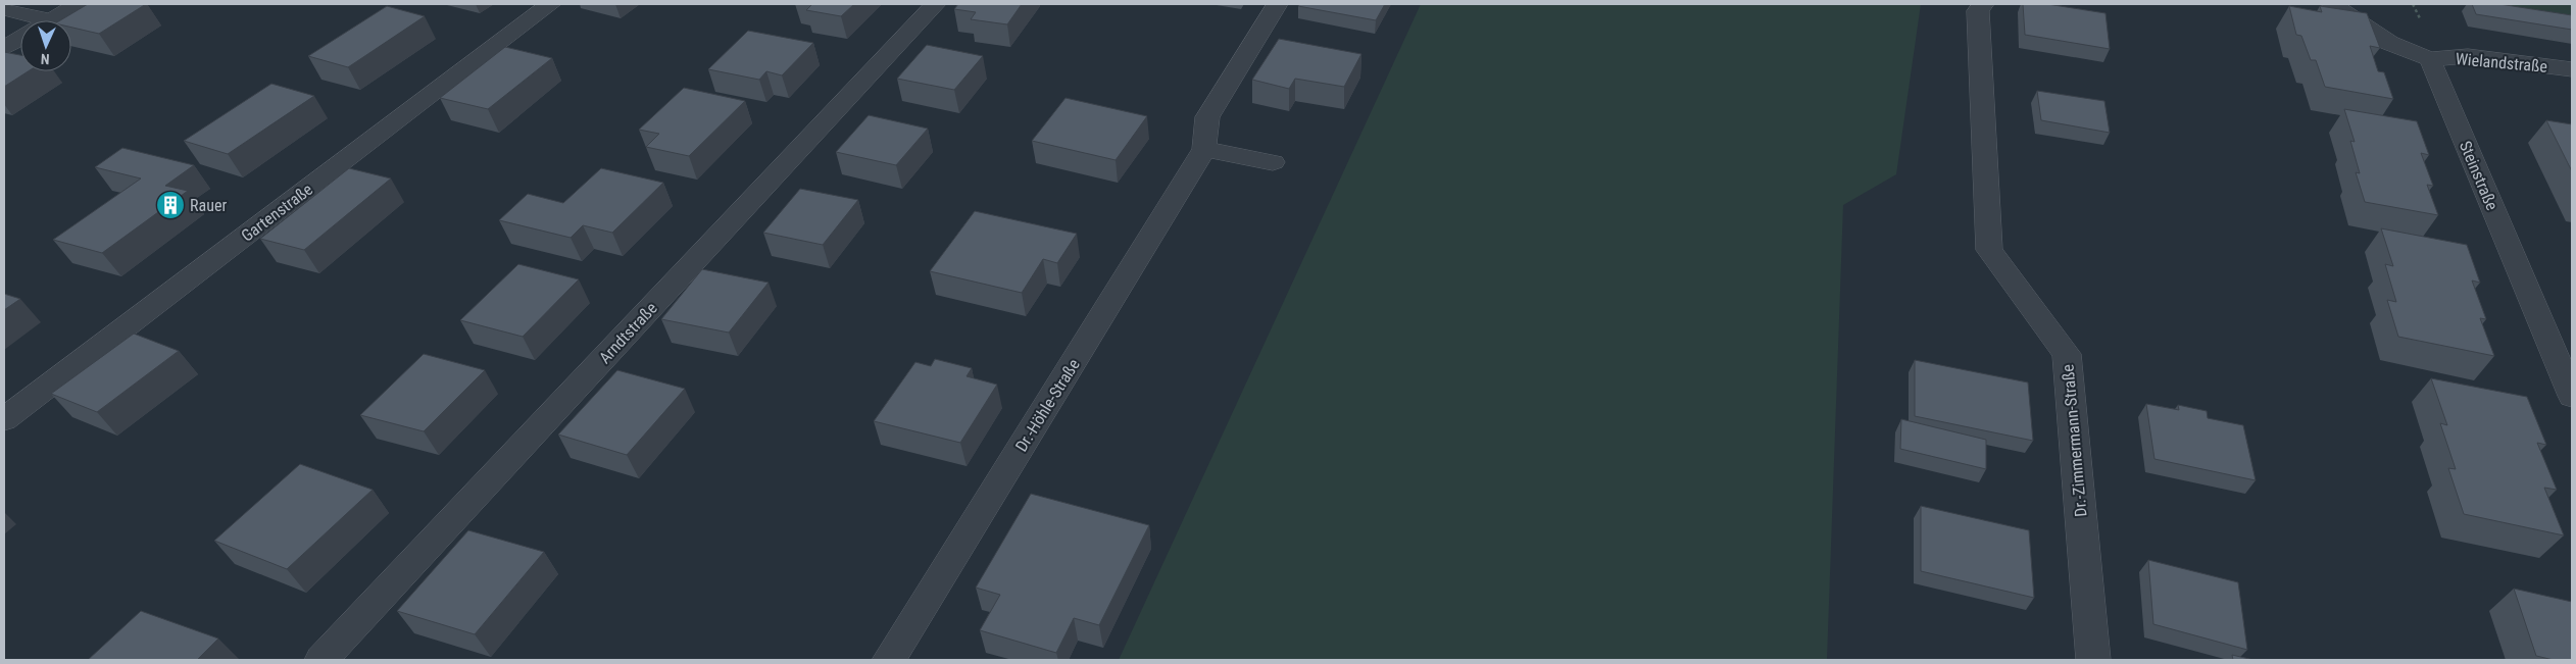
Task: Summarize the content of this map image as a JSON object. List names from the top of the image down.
{
  "streets": {
    "street": [
      "Wielandstraße",
      "Steinstraße",
      "Gartenstraße",
      "Arndtstraße",
      "Dr.-Höhle-Straße",
      "Dr.-Zimmermann-Straße"
    ]
  },
  "crossings": [
    ["Wielandstraße", "Steinstraße"]
  ],
  "places": {
    "building": ["Rauer"]
  },
  "north": "bottom"
}
